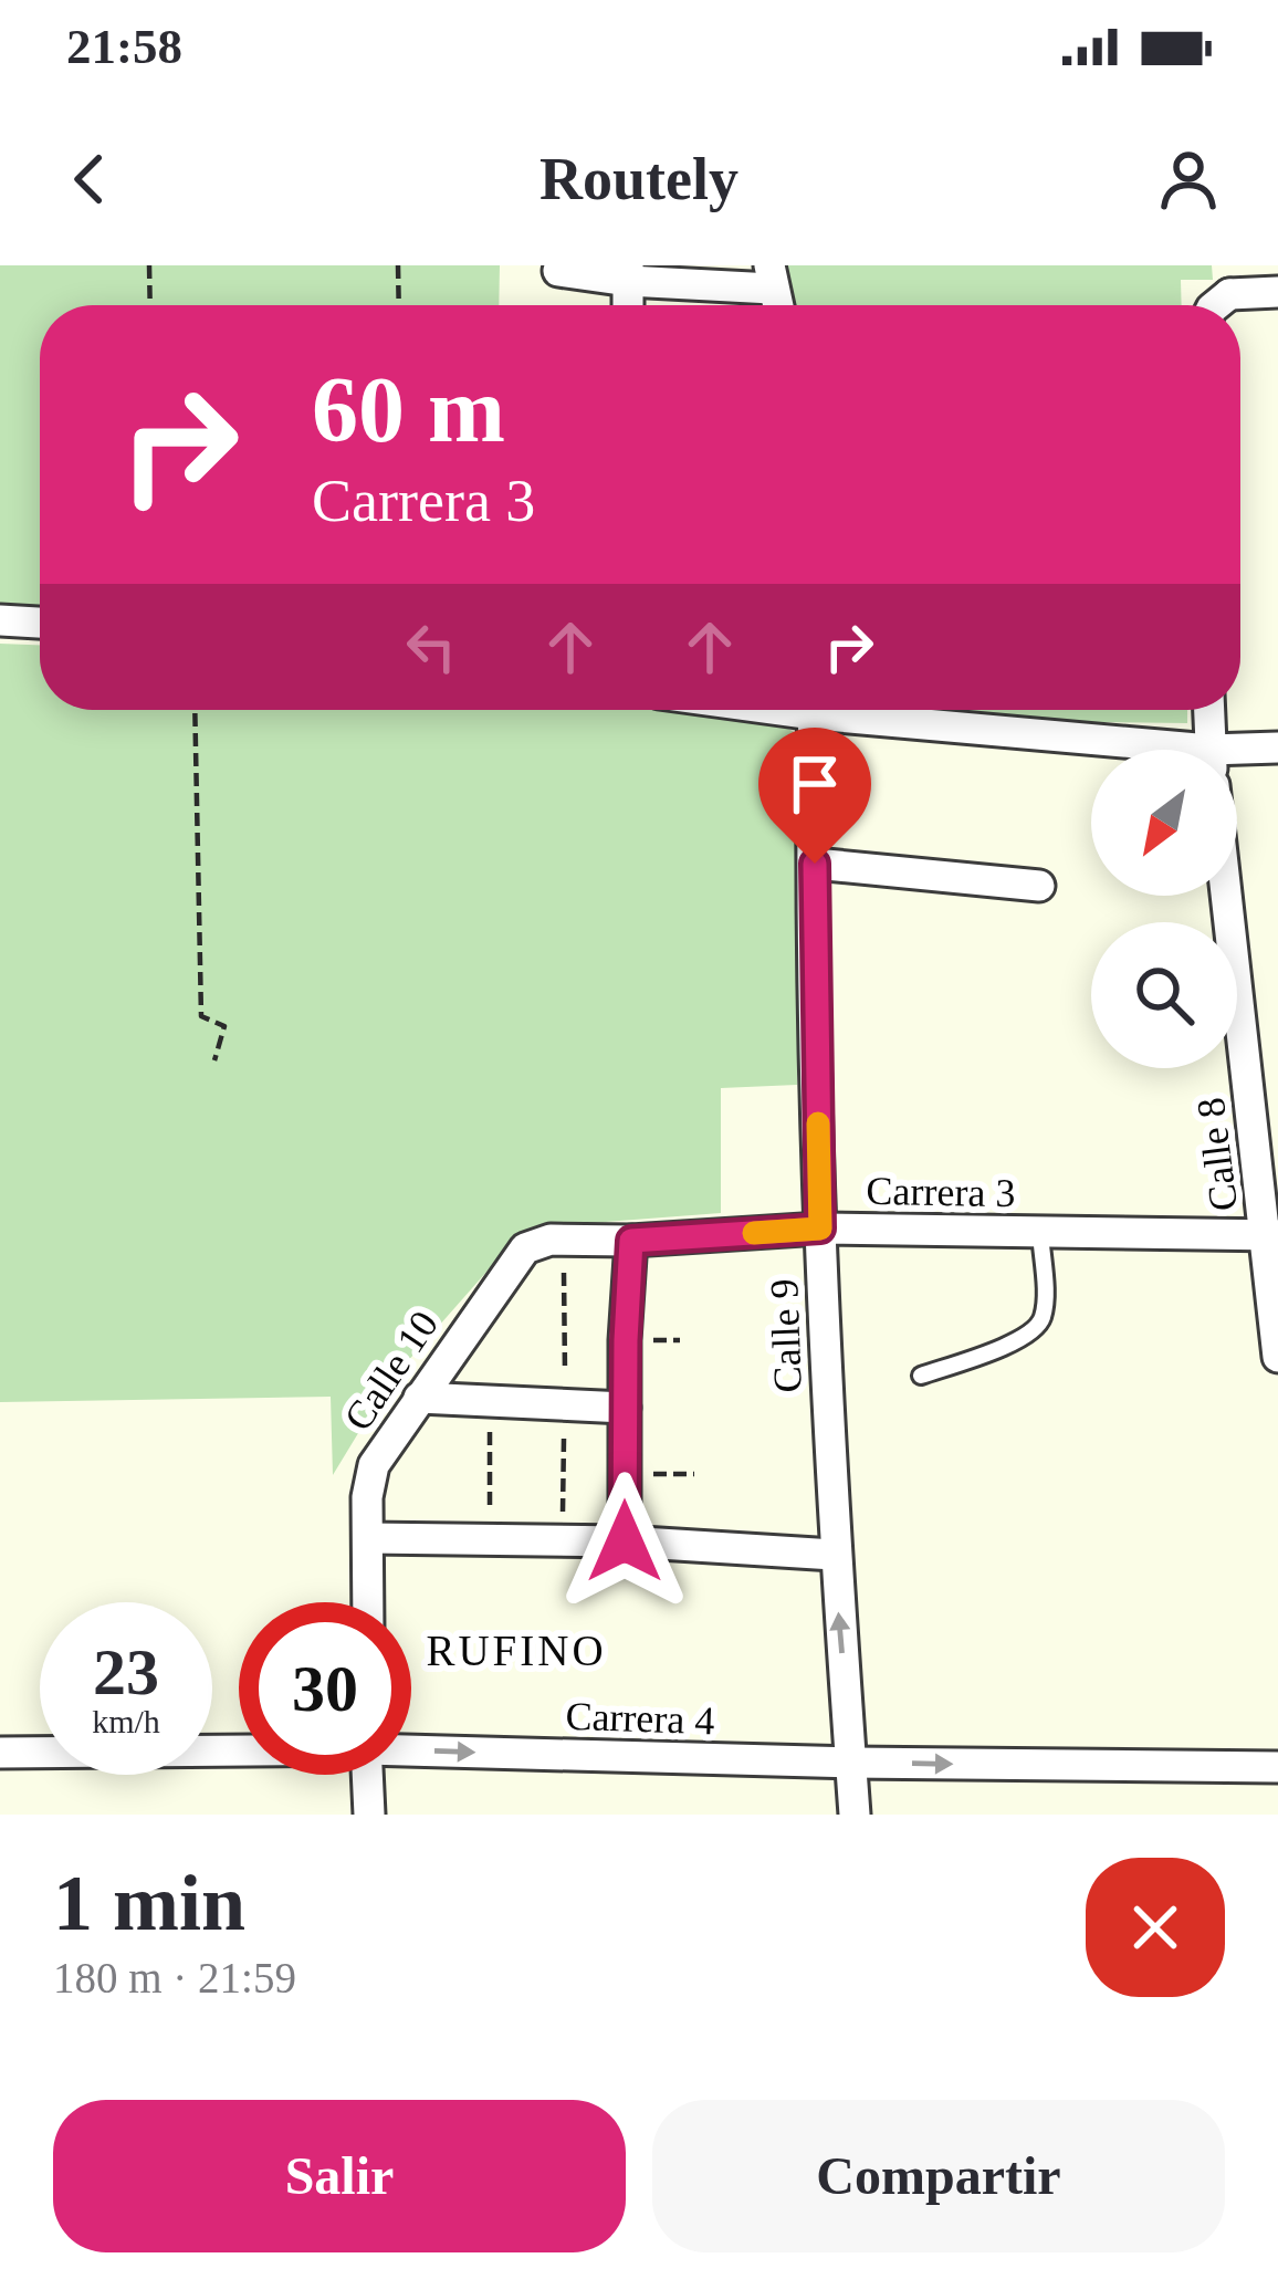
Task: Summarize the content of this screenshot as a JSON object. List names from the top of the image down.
{
  "streets": {
    "street": [
      "Calle 8",
      "Carrera 3",
      "Calle 9",
      "Calle 10",
      "Carrera 4"
    ]
  },
  "crossings": [
    ["Calle 8", "Carrera 3"],
    ["Carrera 3", "Calle 9"],
    ["Carrera 3", "Calle 10"],
    ["Calle 9", "Carrera 4"]
  ],
  "districts": ["RUFINO"],
  "north": "bottom left",
  "page": {
    "status": "21:58",
    "header": "Routely",
    "turn": ["60 m", "Carrera 3"],
    "speed": "23 km/h",
    "limit": "30",
    "heading": ["1 min", "180 m · 21:59"],
    "buttons": ["Salir", "Compartir"]
  }
}
